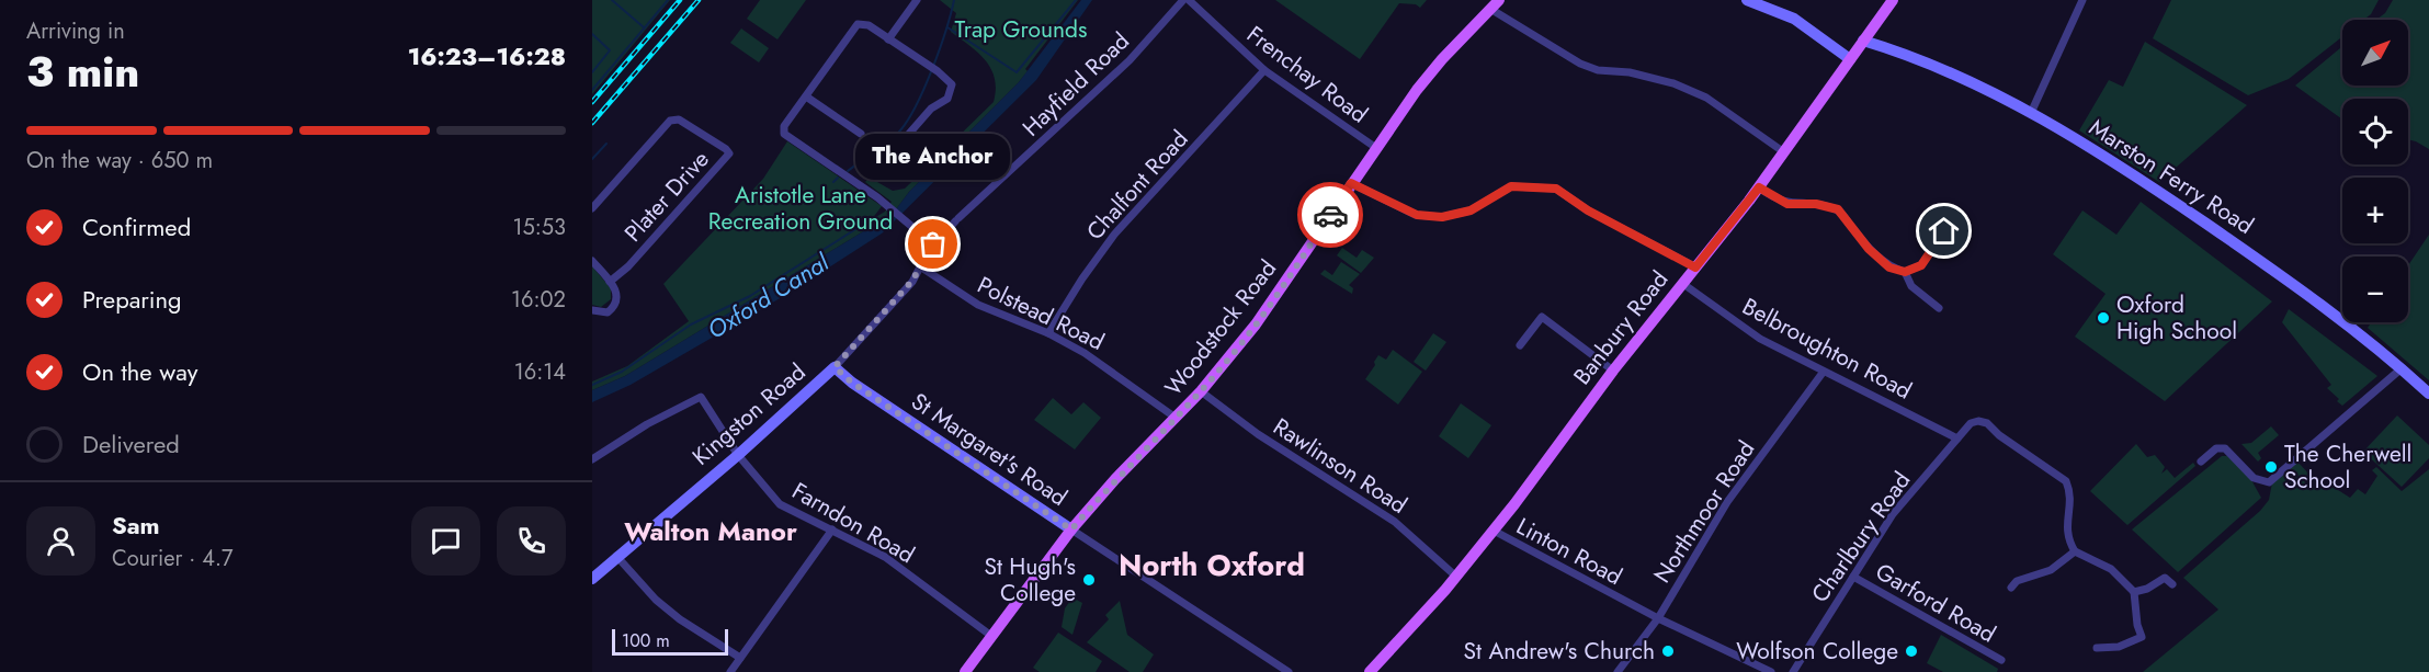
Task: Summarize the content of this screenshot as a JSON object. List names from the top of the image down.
{
  "streets": {
    "main road": [
      "Marston Ferry Road",
      "Woodstock Road",
      "Banbury Road",
      "Kingston Road",
      "St Margaret's Road"
    ],
    "street": [
      "Frenchay Road",
      "Hayfield Road",
      "Chalfont Road",
      "Plater Drive",
      "Polstead Road",
      "Belbroughton Road",
      "Rawlinson Road",
      "Northmoor Road",
      "Farndon Road",
      "Charlbury Road",
      "Linton Road",
      "Garford Road"
    ]
  },
  "crossings": [
    ["Frenchay Road", "Hayfield Road"],
    ["Frenchay Road", "Chalfont Road"],
    ["Frenchay Road", "Woodstock Road"],
    ["Hayfield Road", "Polstead Road"],
    ["Hayfield Road", "Kingston Road"],
    ["Marston Ferry Road", "Banbury Road"],
    ["Chalfont Road", "Polstead Road"],
    ["Polstead Road", "Woodstock Road"],
    ["Polstead Road", "Kingston Road"],
    ["Woodstock Road", "St Margaret's Road"],
    ["Woodstock Road", "Rawlinson Road"],
    ["Woodstock Road", "Farndon Road"],
    ["Banbury Road", "Belbroughton Road"],
    ["Banbury Road", "Rawlinson Road"],
    ["Banbury Road", "Linton Road"],
    ["Belbroughton Road", "Northmoor Road"],
    ["Belbroughton Road", "Charlbury Road"],
    ["Kingston Road", "St Margaret's Road"],
    ["Kingston Road", "Farndon Road"],
    ["Northmoor Road", "Linton Road"],
    ["Charlbury Road", "Garford Road"]
  ],
  "districts": ["Walton Manor", "North Oxford"],
  "water": ["Oxford Canal"],
  "parks": ["Trap Grounds", "Aristotle Lane Recreation Ground"],
  "places": [
    "The Anchor",
    "Oxford High School",
    "The Cherwell School",
    "St Hugh's College",
    "St Andrew's Church",
    "Wolfson College"
  ],
  "scale_bar": "100 m",
  "north": "top right",
  "page": {
    "heading": ["3 min", "Arriving in", "16:23–16:28"],
    "panel": ["Sam", "Courier · 4.7"],
    "map_buttons": ["+", "−"],
    "bar": "On the way · 650 m",
    "bubble": "The Anchor",
    "list": [
      ["Confirmed", "15:53"],
      ["Preparing", "16:02"],
      ["On the way", "16:14"],
      "Delivered"
    ],
    "scale": "100 m"
  }
}
